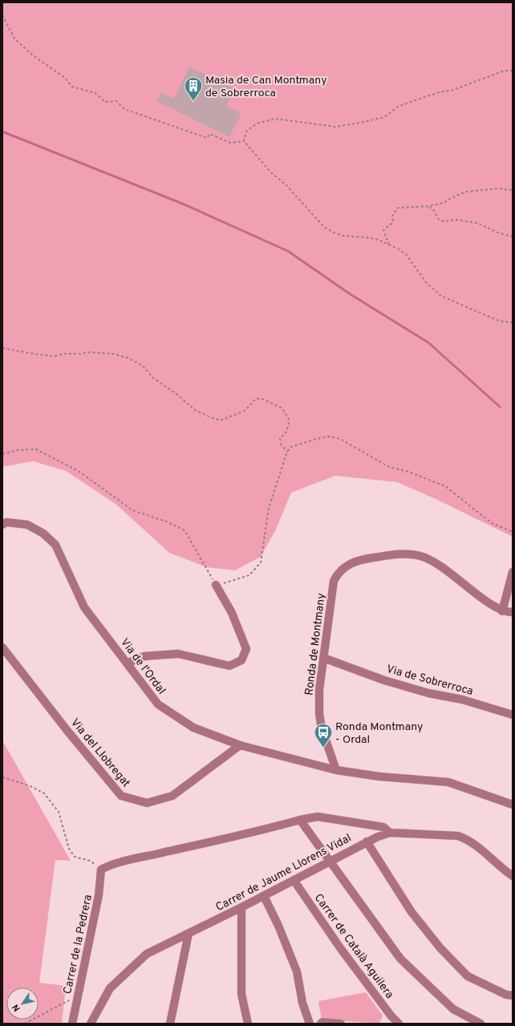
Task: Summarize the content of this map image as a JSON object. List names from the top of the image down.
{
  "streets": {
    "street": [
      "Ronda de Montmany",
      "Via de l'Ordal",
      "Via de Sobrerroca",
      "Via del Llobregat",
      "Carrer de Jaume Llorens Vidal",
      "Carrer de la Pedrera",
      "Carrer de Català Aguilera"
    ]
  },
  "crossings": [
    ["Ronda de Montmany", "Via de l'Ordal"],
    ["Ronda de Montmany", "Via de Sobrerroca"],
    ["Via de l'Ordal", "Via del Llobregat"],
    ["Carrer de Jaume Llorens Vidal", "Carrer de Català Aguilera"]
  ],
  "places": {
    "building": ["Masia de Can Montmany de Sobrerroca"],
    "bus stop": ["Ronda Montmany - Ordal"]
  },
  "north": "bottom left"
}
